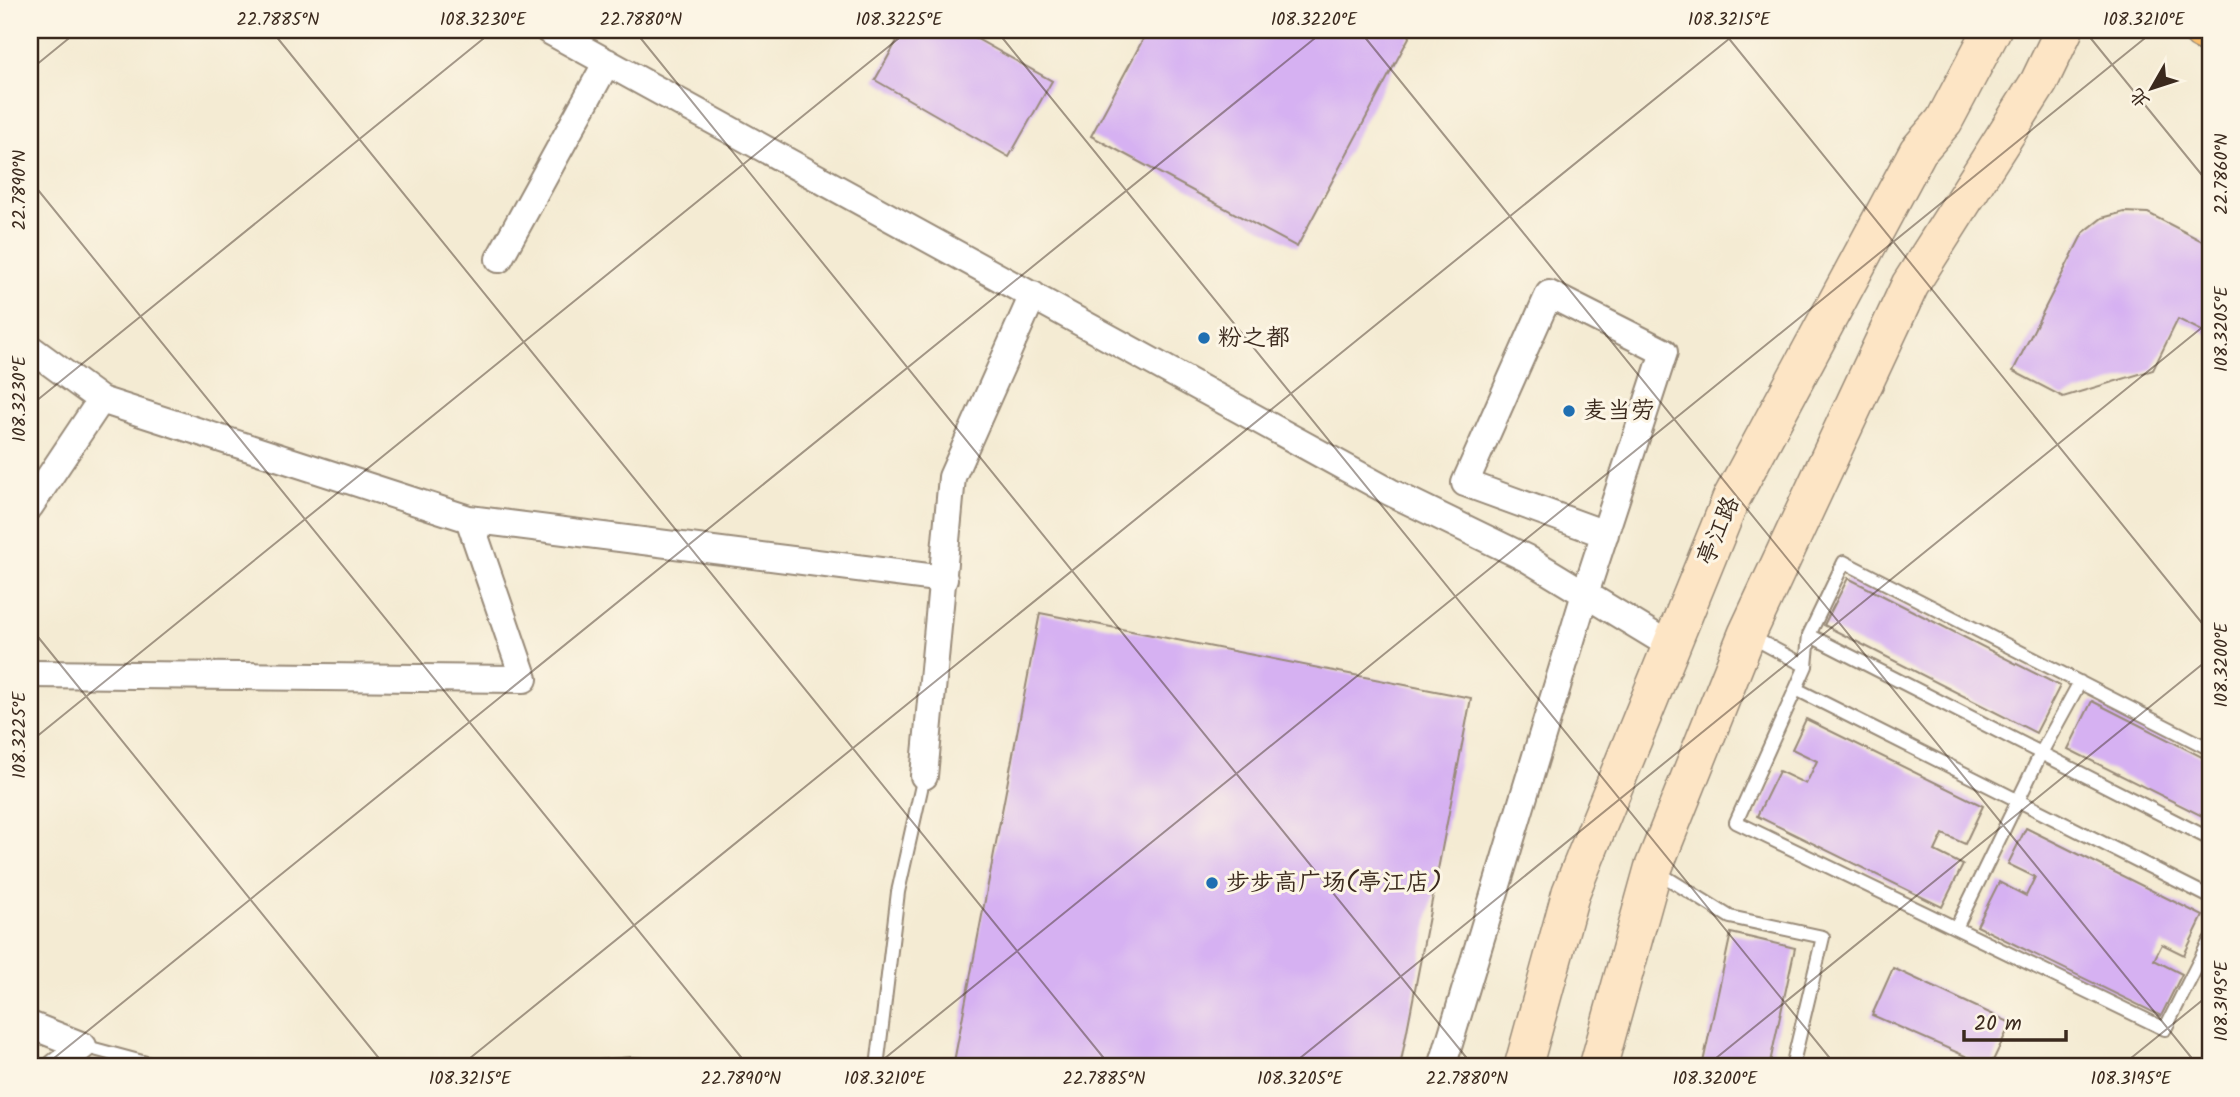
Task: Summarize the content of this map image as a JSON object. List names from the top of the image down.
{
  "streets": {
    "main road": ["亭江路"]
  },
  "places": ["粉之都", "麦当劳", "步步高广场(亭江店)"],
  "scale_bar": "20 m",
  "north": "bottom left",
  "coordinates": [
    "22.7885°N",
    "108.3230°E",
    "22.7880°N",
    "108.3225°E",
    "108.3220°E",
    "108.3215°E",
    "108.3210°E",
    "22.7860°N",
    "22.7890°N",
    "108.3205°E",
    "108.3200°E",
    "108.3195°E"
  ]
}
